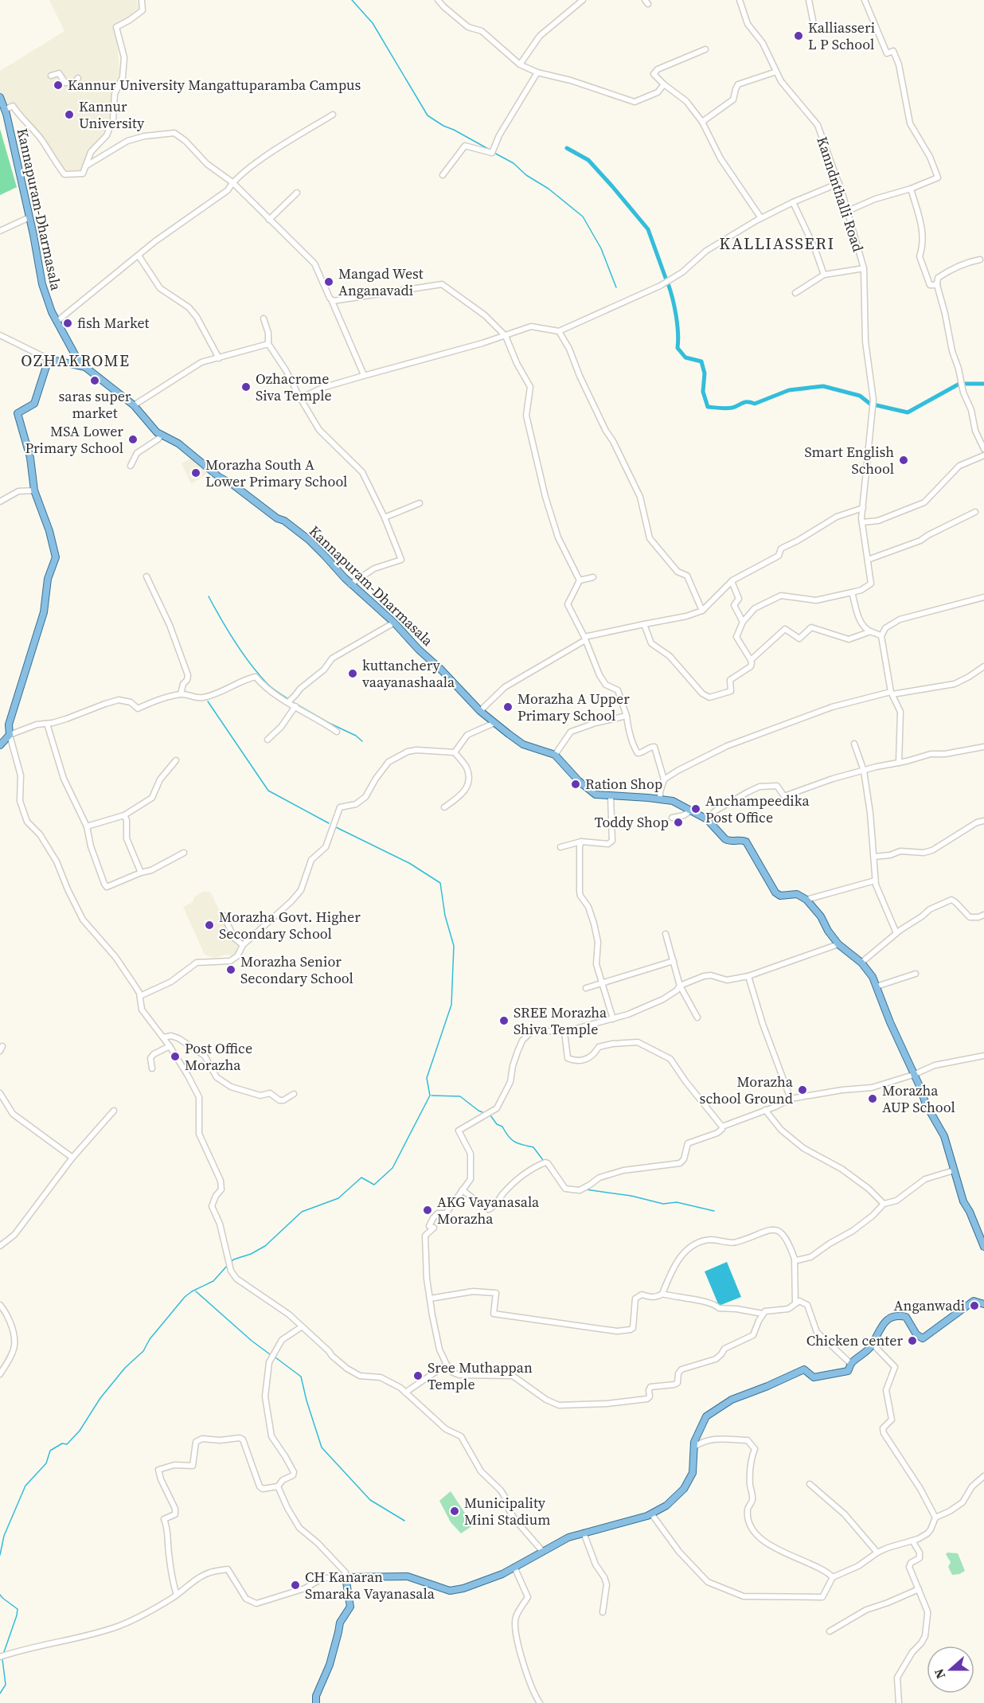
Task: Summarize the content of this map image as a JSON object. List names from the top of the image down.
{
  "streets": {
    "main road": ["Kannapuram-Dharmasala"],
    "street": ["Kanndnthalli Road"]
  },
  "districts": ["KALLIASSERI", "OZHAKROME"],
  "places": [
    "Kalliasseri L P School",
    "Kannur University Mangattuparamba Campus",
    "Kannur University",
    "Mangad West Anganavadi",
    "fish Market",
    "saras super market",
    "Ozhacrome Siva Temple",
    "MSA Lower Primary School",
    "Smart English School",
    "Morazha South A Lower Primary School",
    "kuttanchery vaayanashaala",
    "Morazha A Upper Primary School",
    "Ration Shop",
    "Anchampeedika Post Office",
    "Toddy Shop",
    "Morazha Govt. Higher Secondary School",
    "Morazha Senior Secondary School",
    "SREE Morazha Shiva Temple",
    "Post Office Morazha",
    "Morazha school Ground",
    "Morazha AUP School",
    "AKG Vayanasala Morazha",
    "Anganwadi",
    "Chicken center",
    "Sree Muthappan Temple",
    "Municipality Mini Stadium",
    "CH Kanaran Smaraka Vayanasala"
  ],
  "north": "left"
}
